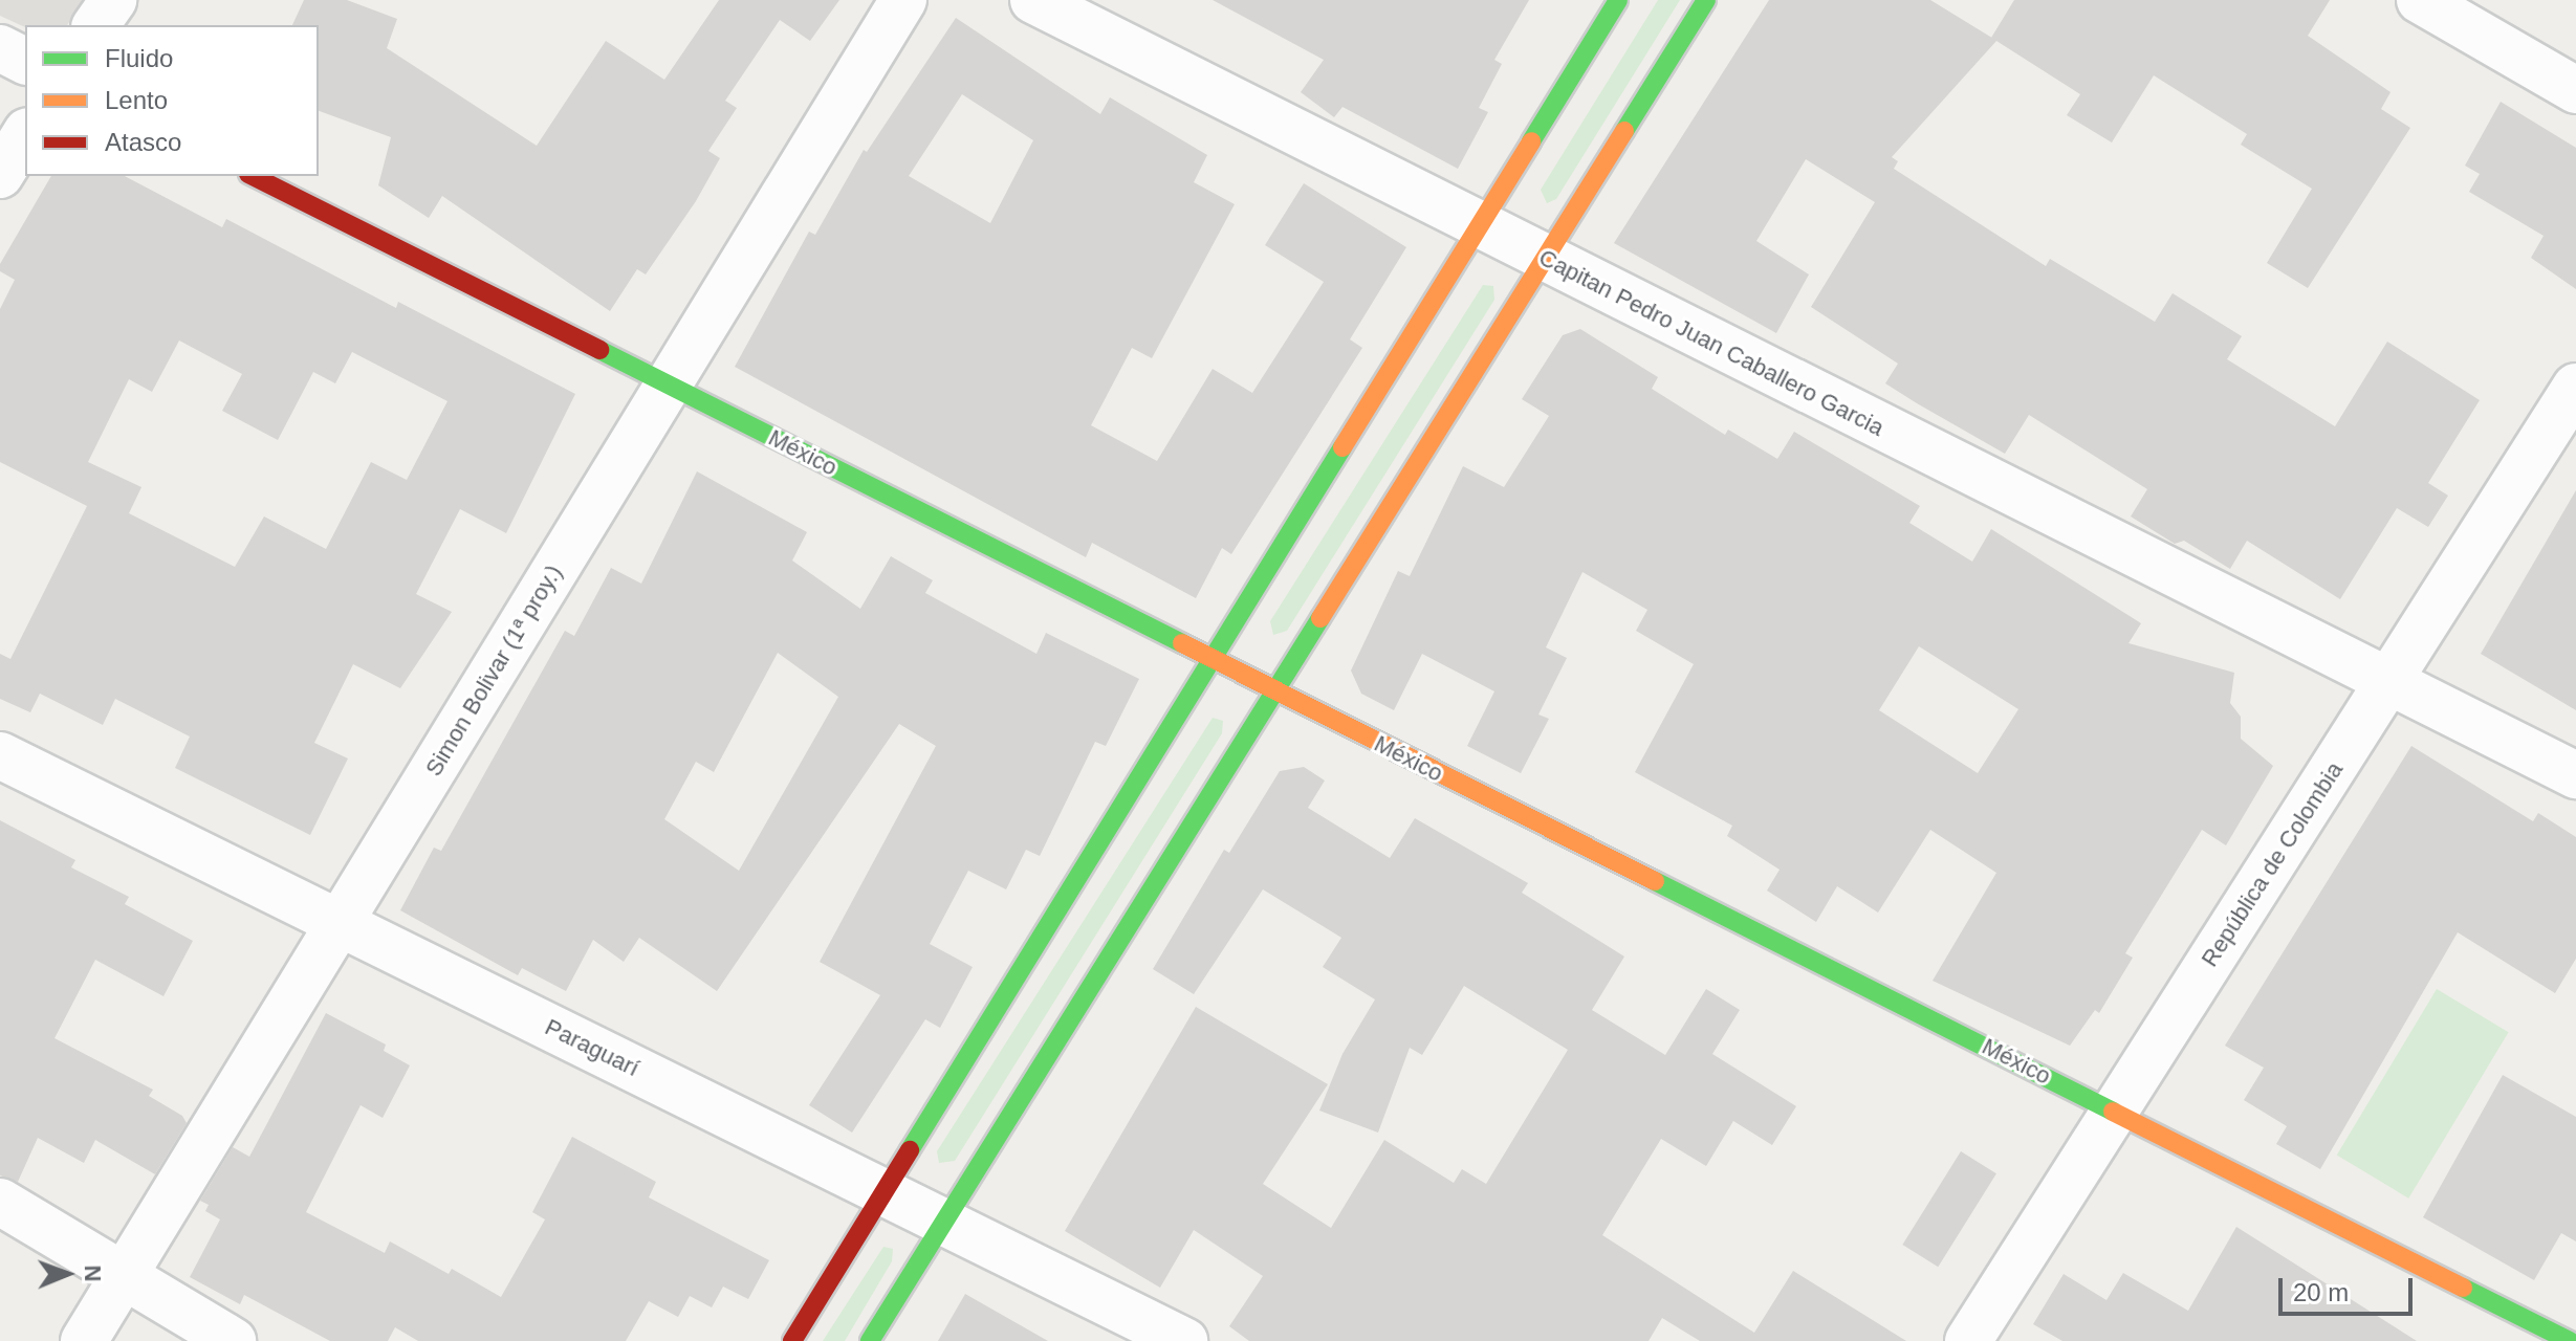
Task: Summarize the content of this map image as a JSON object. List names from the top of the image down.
{
  "streets": {
    "main road": ["México"],
    "street": [
      "Capitan Pedro Juan Caballero Garcia",
      "Simon Bolivar (1ª proy.)",
      "República de Colombia",
      "Paraguarí"
    ]
  },
  "crossings": [
    ["Capitan Pedro Juan Caballero Garcia", "República de Colombia"],
    ["México", "Simon Bolivar (1ª proy.)"],
    ["México", "República de Colombia"],
    ["Simon Bolivar (1ª proy.)", "Paraguarí"]
  ],
  "legend": ["Fluido", "Lento", "Atasco"],
  "scale_bar": "20 m",
  "north": "right"
}
